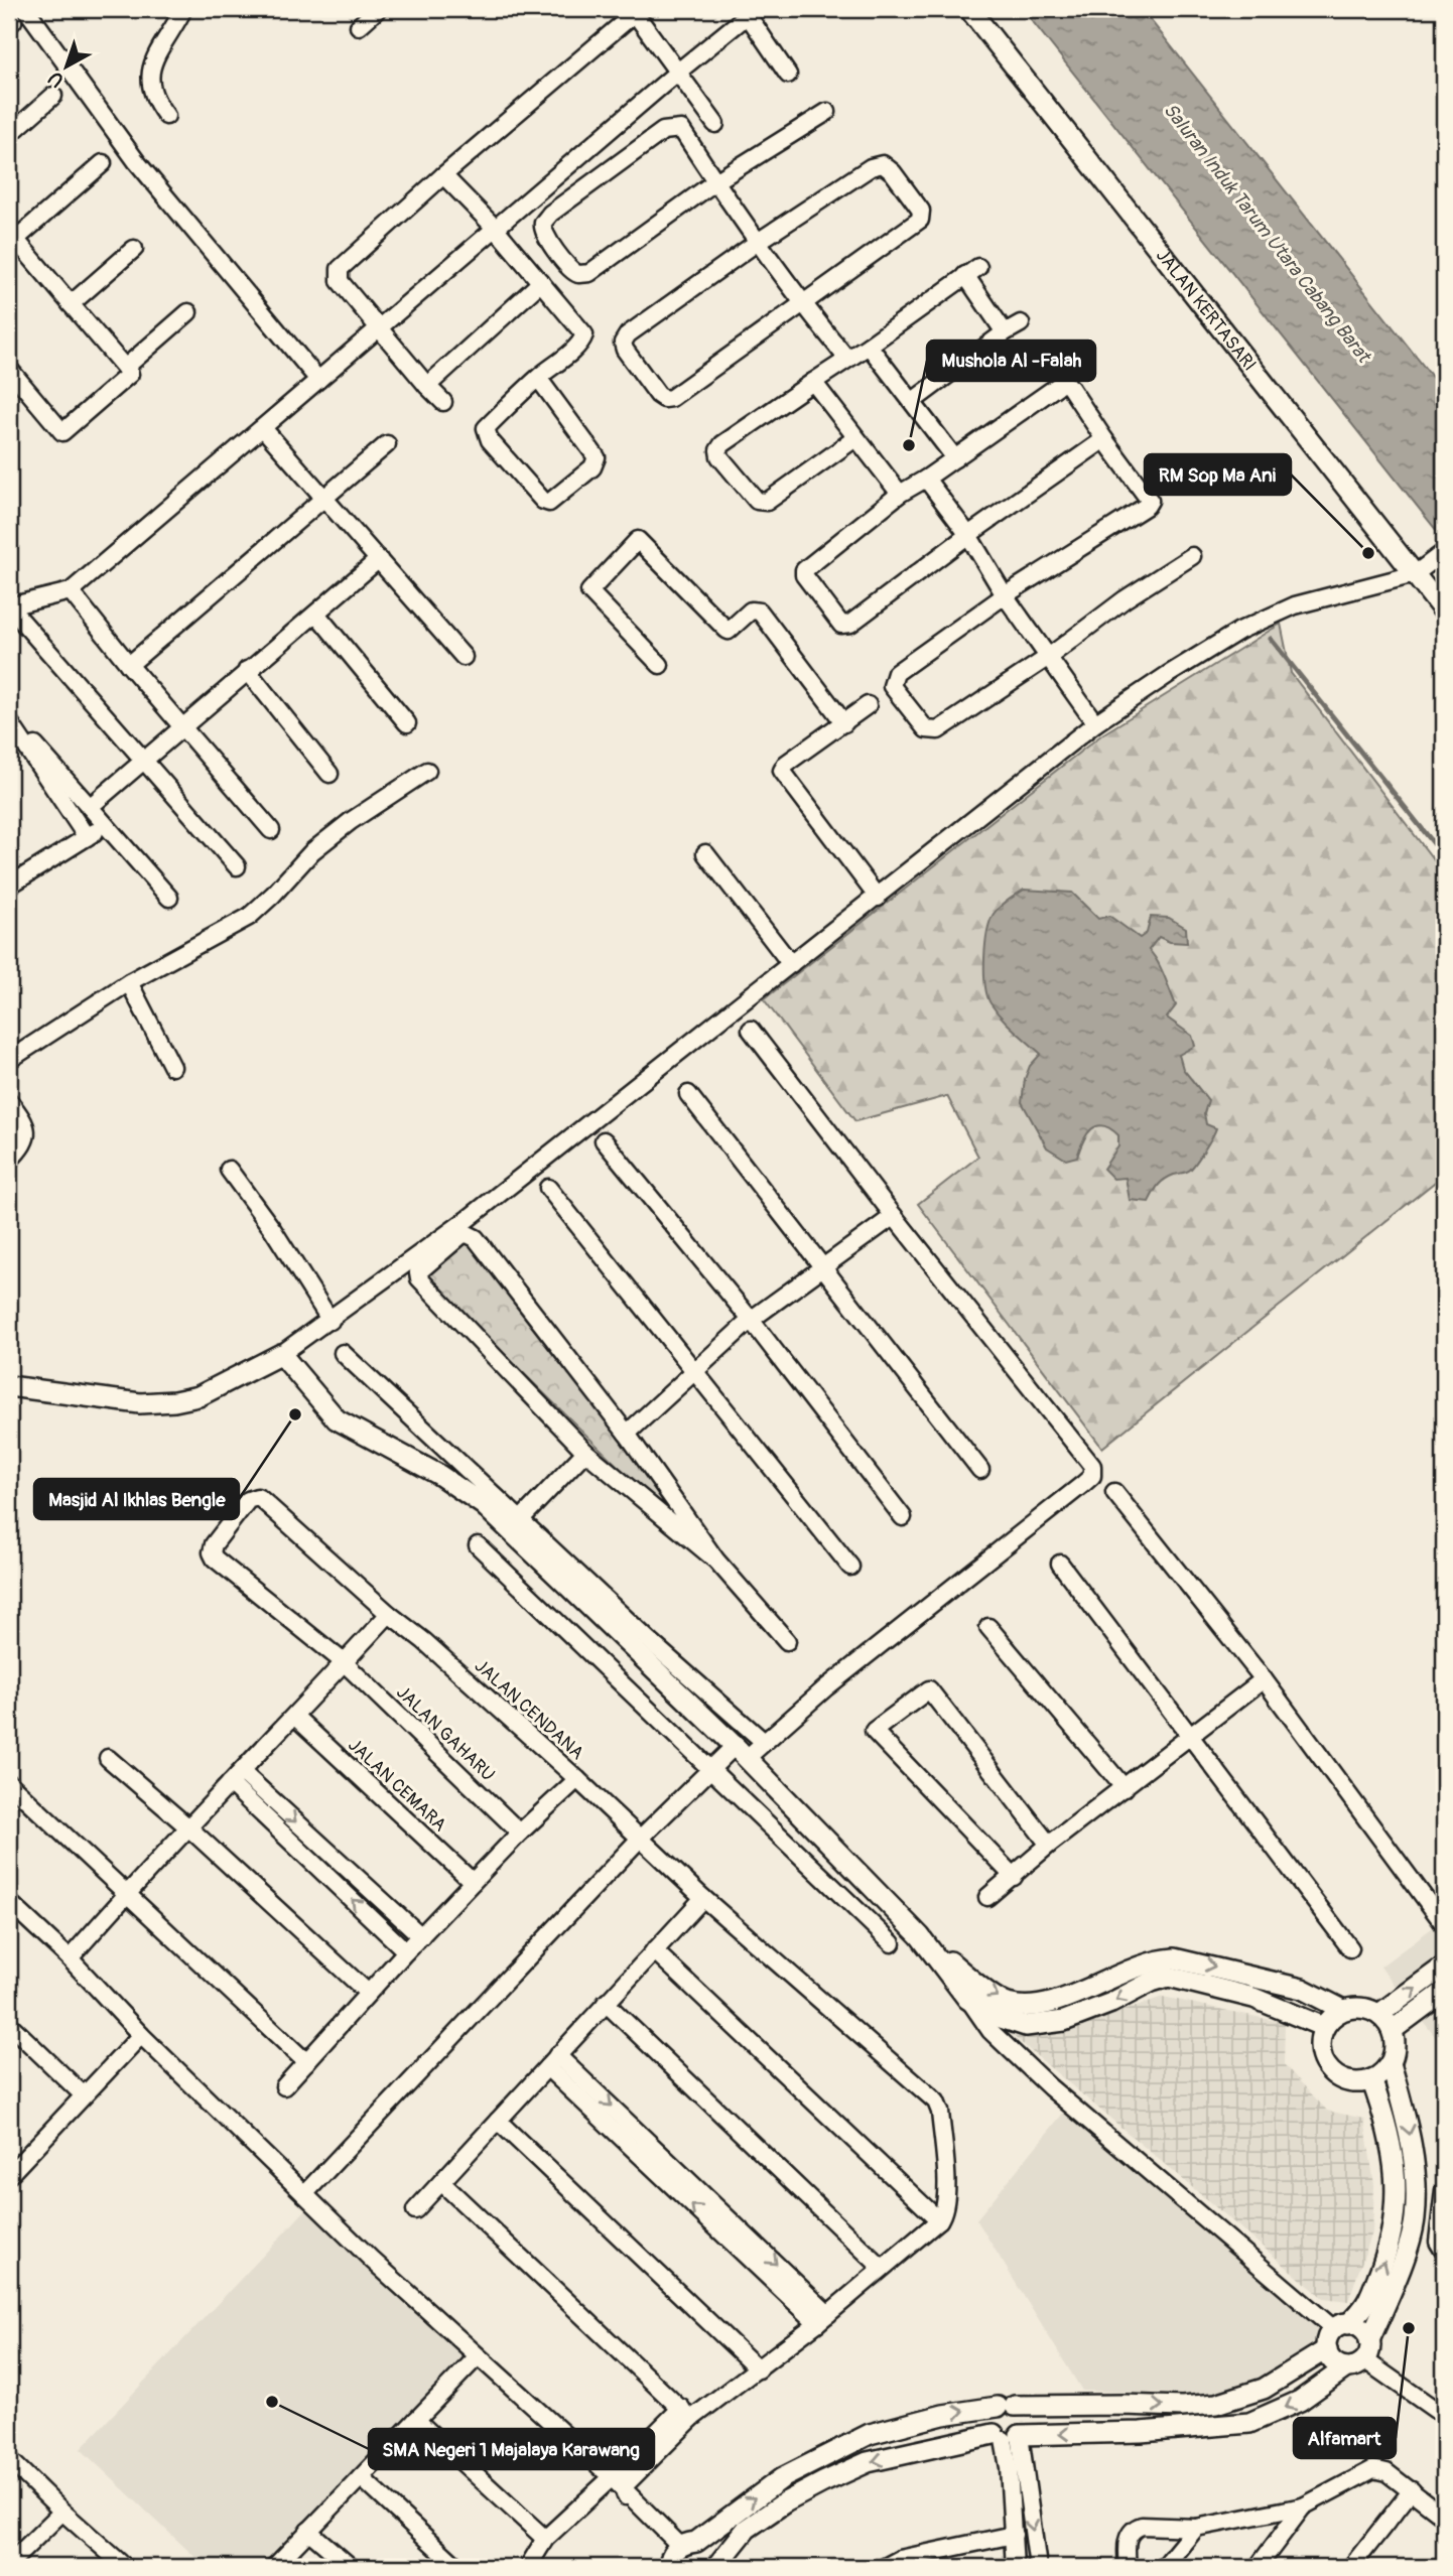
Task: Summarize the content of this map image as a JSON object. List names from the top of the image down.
{
  "streets": {
    "street": [
      "JALAN KERTASARI",
      "JALAN CENDANA",
      "JALAN GAHARU",
      "JALAN CEMARA"
    ]
  },
  "crossings": [
    ["JALAN CENDANA", "JALAN GAHARU"]
  ],
  "water": ["Saluran Induk Tarum Utara Cabang Barat"],
  "places": [
    "Mushola Al -Falah",
    "RM Sop Ma Ani",
    "Masjid Al Ikhlas Bengle",
    "Alfamart",
    "SMA Negeri 1 Majalaya Karawang"
  ],
  "north": "bottom left"
}
